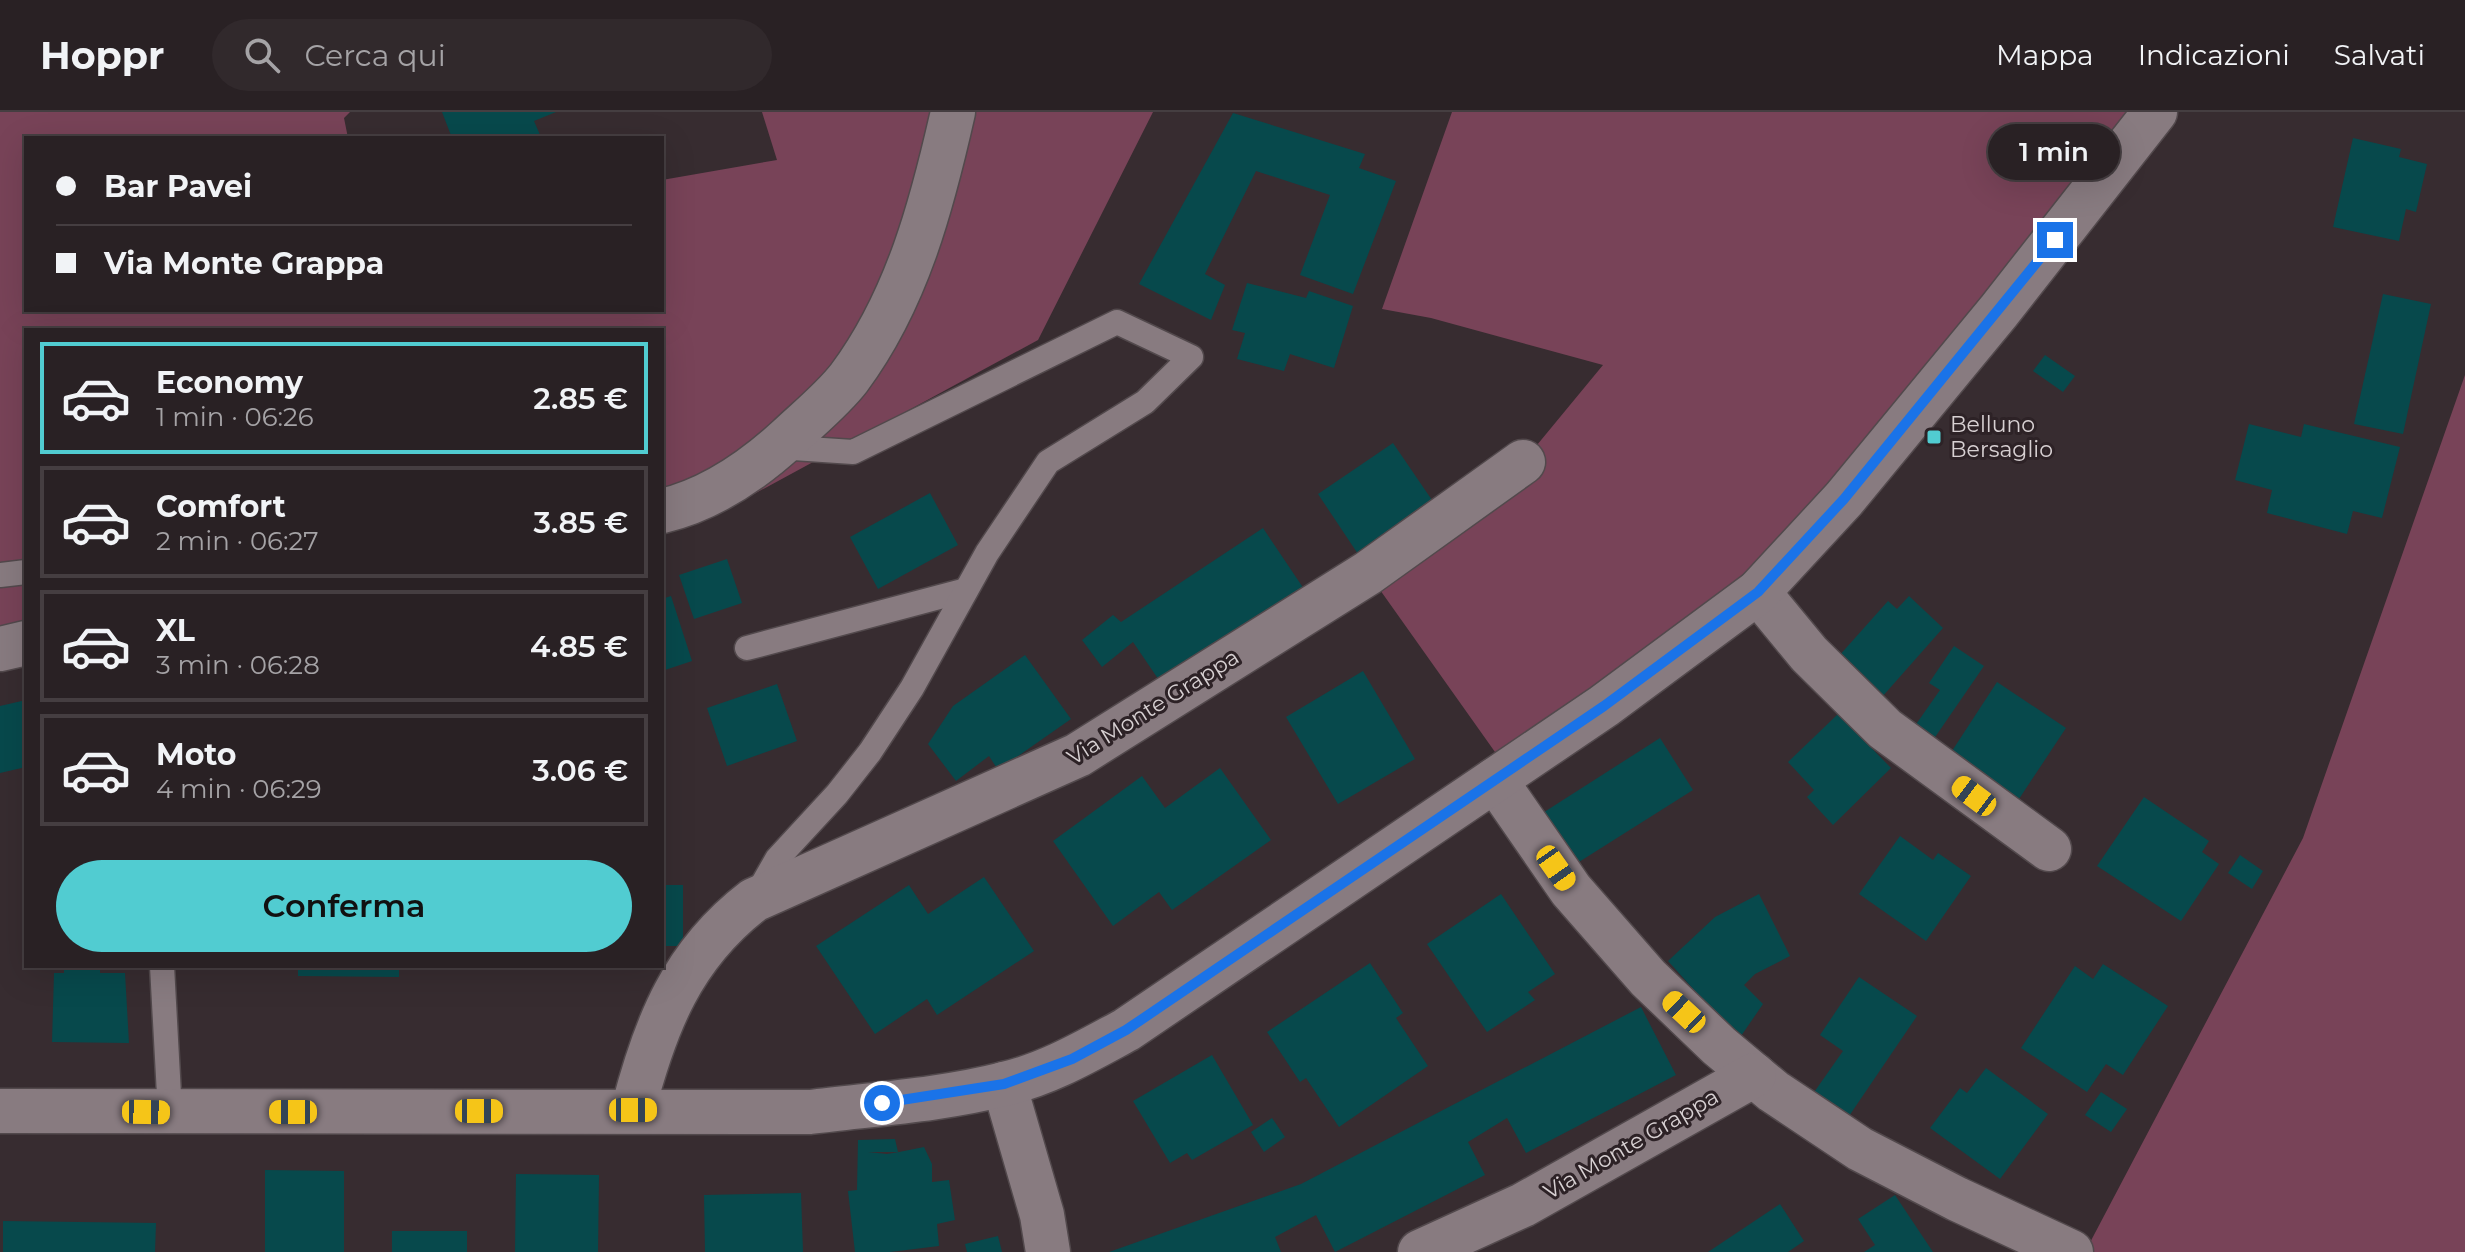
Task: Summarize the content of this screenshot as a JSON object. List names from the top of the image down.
{
  "streets": {
    "street": ["Via Monte Grappa"]
  },
  "places": {
    "transit": ["Belluno Bersaglio"]
  },
  "page": {
    "header": "Hoppr",
    "search": "Cerca qui",
    "nav": ["Mappa", "Indicazioni", "Salvati"],
    "bubble": "1 min",
    "banner": ["Bar Pavei", "Via Monte Grappa"],
    "list": [
      {
        "name": "Economy",
        "note": "1 min · 06:26",
        "value": "2.85 €"
      },
      {
        "name": "Comfort",
        "note": "2 min · 06:27",
        "value": "3.85 €"
      },
      {
        "name": "XL",
        "note": "3 min · 06:28",
        "value": "4.85 €"
      },
      {
        "name": "Moto",
        "note": "4 min · 06:29",
        "value": "3.06 €"
      }
    ],
    "buttons": "Conferma"
  }
}
